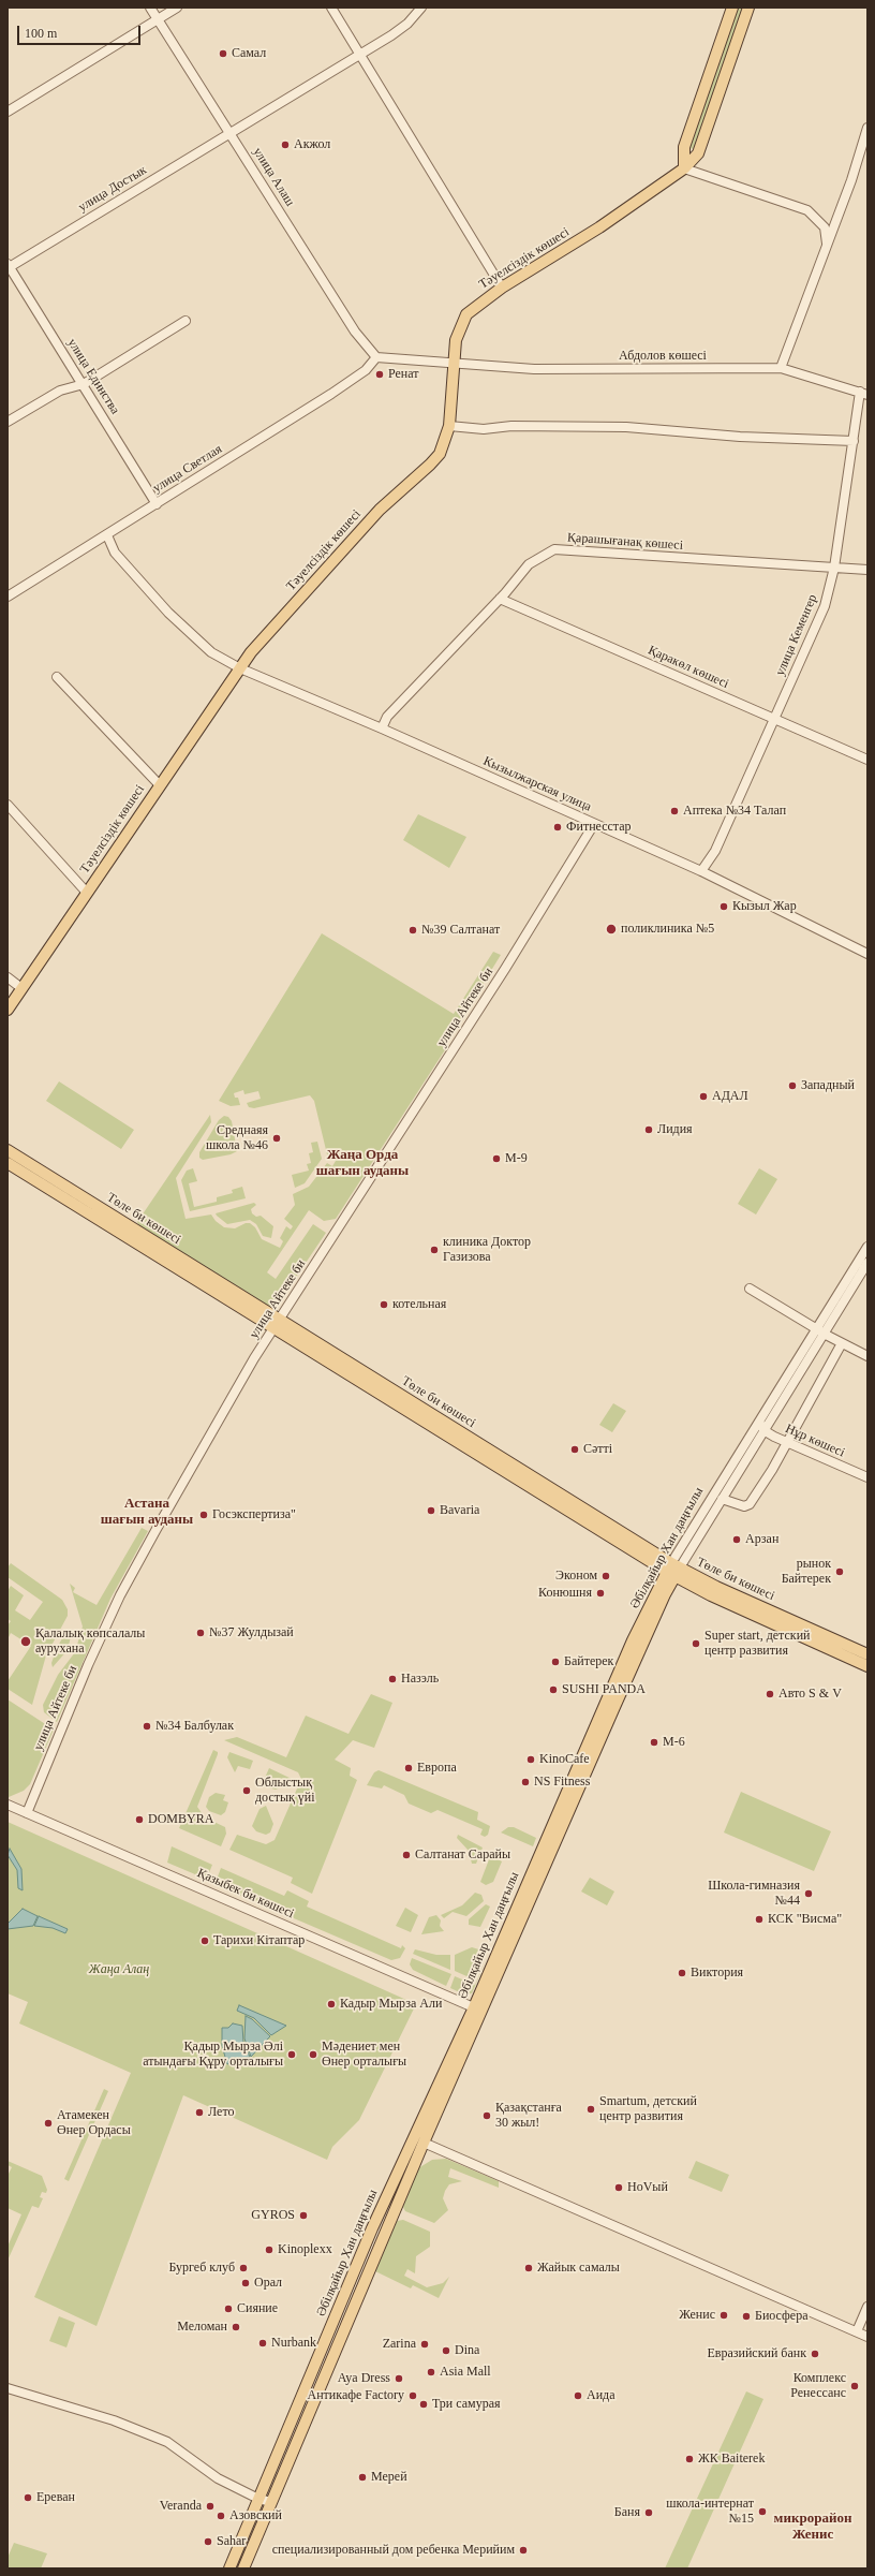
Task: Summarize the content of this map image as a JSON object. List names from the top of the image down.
{
  "streets": {
    "main road": ["Тәуелсіздік көшесі", "Төле би көшесі", "Әбілқайыр Хан даңғылы"],
    "street": [
      "улица Алаш",
      "улица Достык",
      "Абдолов көшесі",
      "улица Единства",
      "улица Светлая",
      "Қарашығанақ көшесі",
      "улица Кеменгер",
      "Қаракөл көшесі",
      "Кызылжарская улица",
      "улица Айтеке би",
      "Нұр көшесі",
      "Қазыбек би көшесі"
    ]
  },
  "crossings": [
    ["улица Алаш", "улица Достык"],
    ["улица Алаш", "Абдолов көшесі"],
    ["улица Алаш", "улица Светлая"],
    ["улица Достык", "улица Единства"],
    ["Тәуелсіздік көшесі", "Абдолов көшесі"],
    ["Тәуелсіздік көшесі", "Кызылжарская улица"],
    ["Абдолов көшесі", "улица Светлая"],
    ["Абдолов көшесі", "улица Кеменгер"],
    ["улица Единства", "улица Светлая"],
    ["улица Светлая", "Кызылжарская улица"],
    ["Қарашығанақ көшесі", "улица Кеменгер"],
    ["Қарашығанақ көшесі", "Қаракөл көшесі"],
    ["Қарашығанақ көшесі", "Кызылжарская улица"],
    ["улица Кеменгер", "Қаракөл көшесі"],
    ["улица Кеменгер", "Кызылжарская улица"],
    ["Кызылжарская улица", "улица Айтеке би"],
    ["улица Айтеке би", "Төле би көшесі"],
    ["улица Айтеке би", "Қазыбек би көшесі"],
    ["Төле би көшесі", "Әбілқайыр Хан даңғылы"],
    ["Нұр көшесі", "Әбілқайыр Хан даңғылы"],
    ["Әбілқайыр Хан даңғылы", "Қазыбек би көшесі"]
  ],
  "districts": ["Жаңа Орда шағын ауданы", "Астана шағын ауданы", "микрорайон Женис"],
  "parks": ["Жаңа Алаң"],
  "places": [
    "Самал",
    "Акжол",
    "Ренат",
    "Аптека №34 Талап",
    "Фитнесстар",
    "Кызыл Жар",
    "поликлиника №5",
    "№39 Салтанат",
    "Западный",
    "АДАЛ",
    "Лидия",
    "Среднаяя школа №46",
    "M-9",
    "клиника Доктор Газизова",
    "котельная",
    "Cәтті",
    "Bavaria",
    "Госэкспертиза\"",
    "Арзан",
    "рынок Байтерек",
    "Эконом",
    "Конюшня",
    "№37 Жулдызай",
    "Қалалық көпсалалы аурухана",
    "Super start, детский центр развития",
    "Байтерек",
    "Назэль",
    "SUSHI PANDA",
    "Авто S & V",
    "№34 Балбулак",
    "M-6",
    "KinoCafe",
    "Европа",
    "NS Fitness",
    "Облыстық достық үйі",
    "DOMBYRA",
    "Салтанат Сарайы",
    "Школа-гимназия №44",
    "КСК \"Висма\"",
    "Тарихи Кітаптар",
    "Виктория",
    "Кадыр Мырза Али",
    "Қадыр Мырза Әлі атындағы Құру орталығы",
    "Мәдениет мен Өнер орталығы",
    "Smartum, детский центр развития",
    "Лето",
    "Қазақстанға 30 жыл!",
    "Атамекен Өнер Ордасы",
    "НоVый",
    "GYROS",
    "Kinoplexx",
    "Бургеб клуб",
    "Жайык самалы",
    "Орал",
    "Сияние",
    "Женис",
    "Биосфера",
    "Меломан",
    "Nurbank",
    "Zarina",
    "Dina",
    "Евразийский банк",
    "Asia Mall",
    "Aya Dress",
    "Комплекс Ренессанс",
    "Антикафе Factory",
    "Аида",
    "Три самурая",
    "ЖК Baiterek",
    "Мерей",
    "Ереван",
    "Veranda",
    "школа-интернат №15",
    "Баня",
    "Азовский",
    "Sahar",
    "специализированный дом ребенка Мерийим"
  ],
  "scale_bar": "100 m"
}
